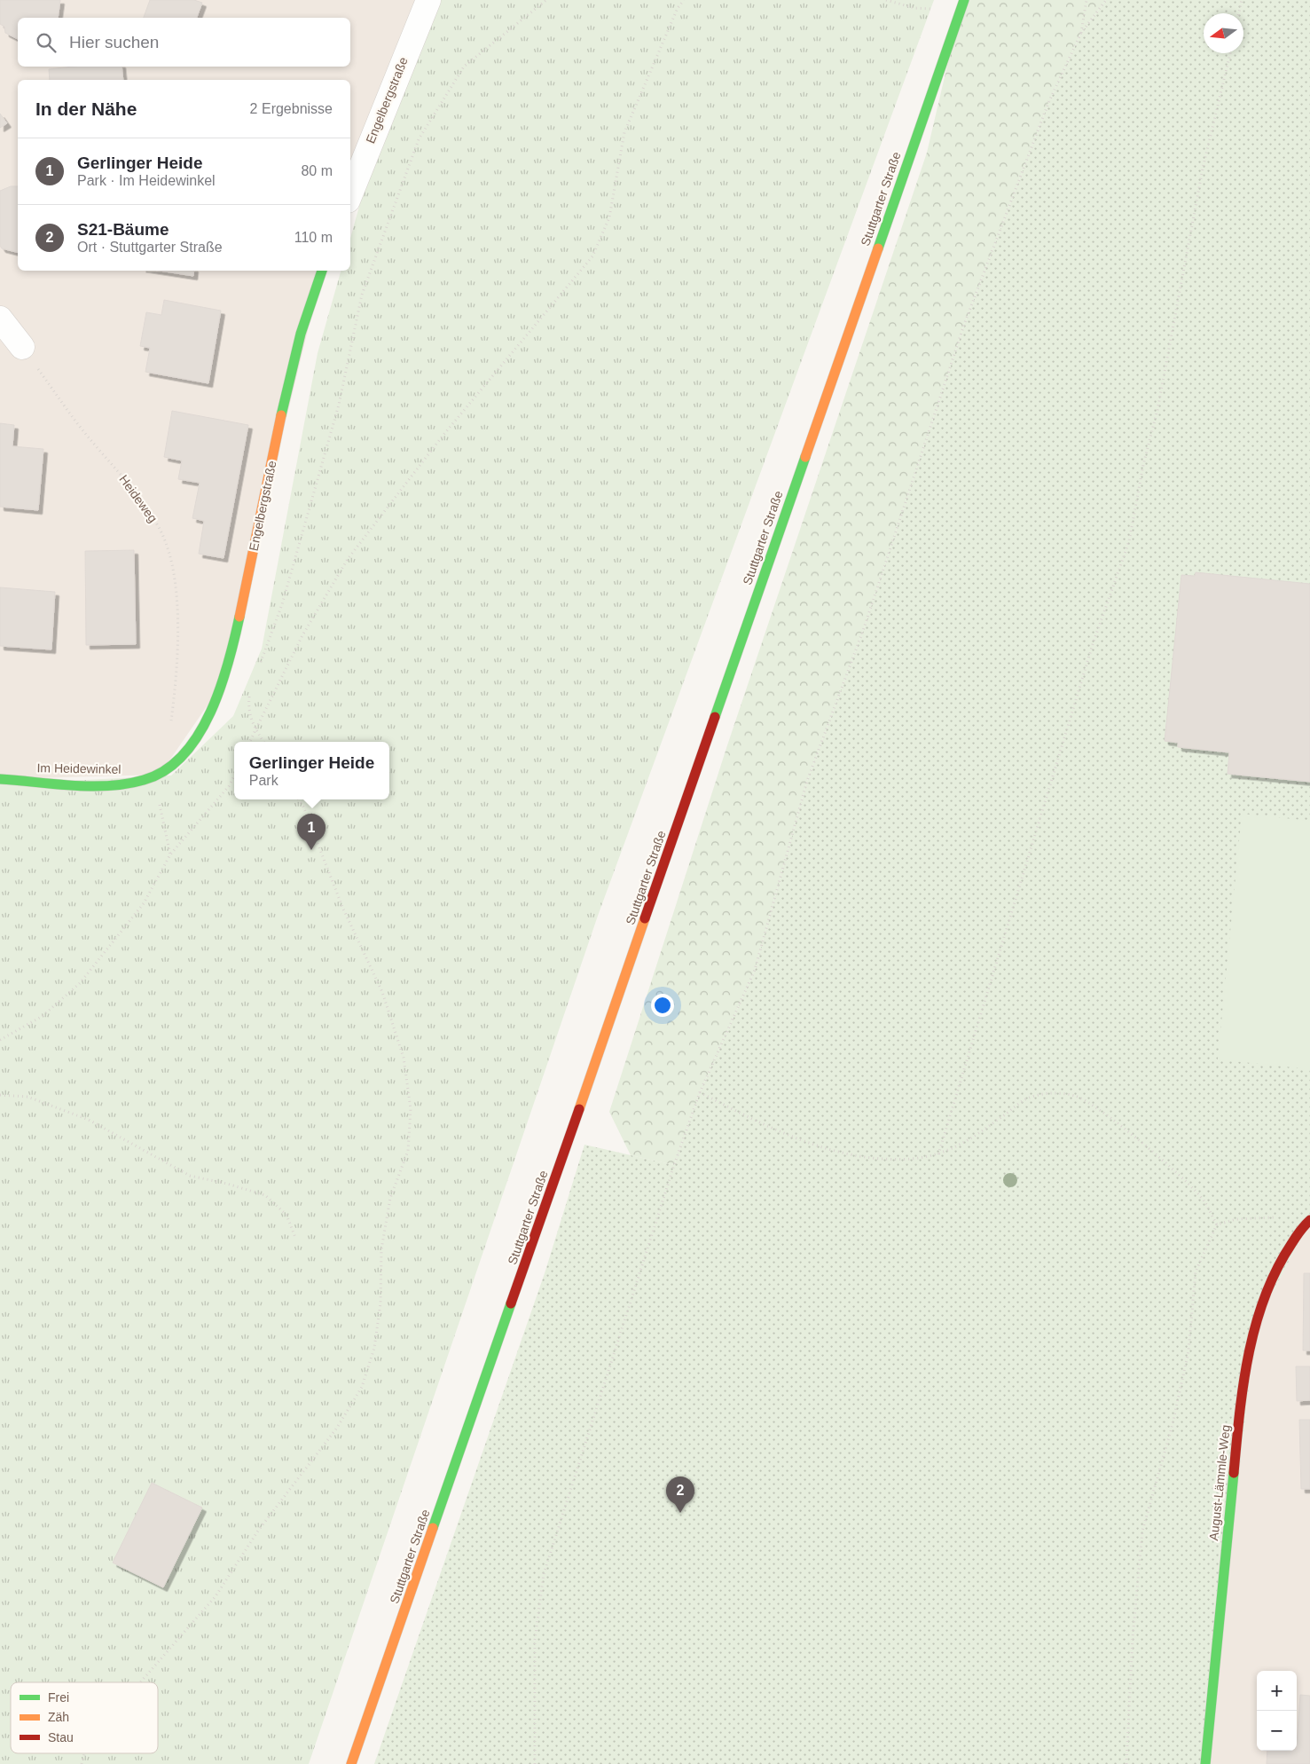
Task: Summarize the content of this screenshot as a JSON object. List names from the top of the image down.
{
  "streets": {
    "main road": [
      "Engelbergstraße",
      "Stuttgarter Straße",
      "Im Heidewinkel",
      "August-Lämmle-Weg"
    ],
    "path": ["Heideweg"]
  },
  "crossings": [
    ["Engelbergstraße", "Im Heidewinkel"]
  ],
  "legend": ["Frei", "Zäh", "Stau"],
  "north": "left",
  "page": {
    "search": "Hier suchen",
    "heading": ["In der Nähe", "2 Ergebnisse"],
    "list": [
      {
        "mark": "1",
        "name": "Gerlinger Heide",
        "note": "Park · Im Heidewinkel",
        "value": "80 m"
      },
      {
        "mark": "2",
        "name": "S21-Bäume",
        "note": "Ort · Stuttgarter Straße",
        "value": "110 m"
      }
    ],
    "popup": ["Gerlinger Heide", "Park"],
    "pins": ["1", "2"],
    "map_buttons": ["+", "−"]
  }
}
